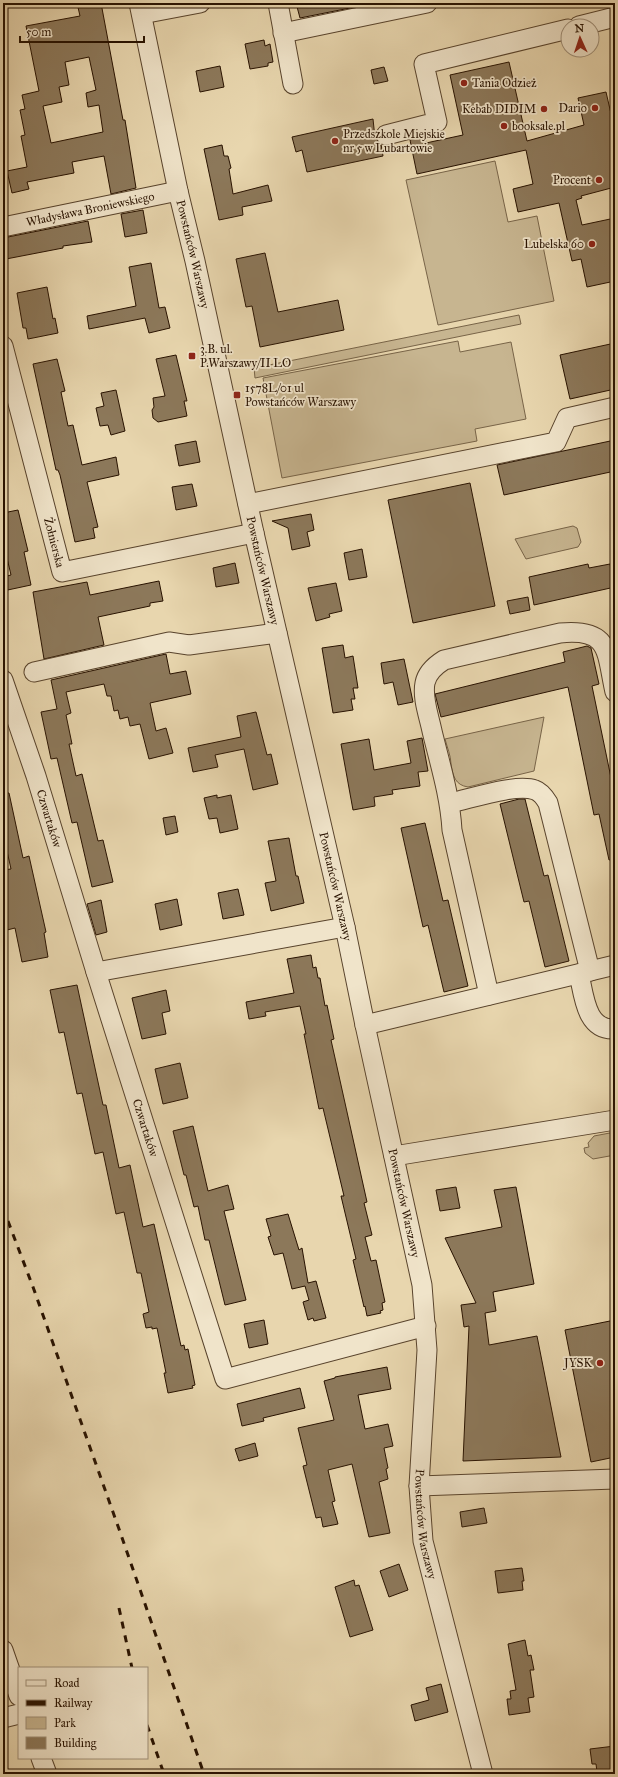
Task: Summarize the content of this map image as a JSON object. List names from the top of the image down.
{
  "streets": {
    "street": [
      "Władysława Broniewskiego",
      "Powstańców Warszawy",
      "Żołnierska",
      "Czwartaków"
    ]
  },
  "crossings": [
    ["Władysława Broniewskiego", "Powstańców Warszawy"],
    ["Powstańców Warszawy", "Żołnierska"],
    ["Powstańców Warszawy", "Czwartaków"]
  ],
  "places": {
    "other": [
      "Tania Odzież",
      "Dario",
      "Kebab DIDIM",
      "booksale.pl",
      "Przedszkole Miejskie nr 5 w Lubartowie",
      "Procent",
      "Lubelska 60",
      "JYSK"
    ],
    "transit": ["3.B. ul. P.Warszawy/II LO", "1578L/01 ul Powstańców Warszawy"]
  },
  "legend": [
    "Road",
    "Railway",
    "Park",
    "Building"
  ],
  "scale_bar": "50 m",
  "north": "top"
}
